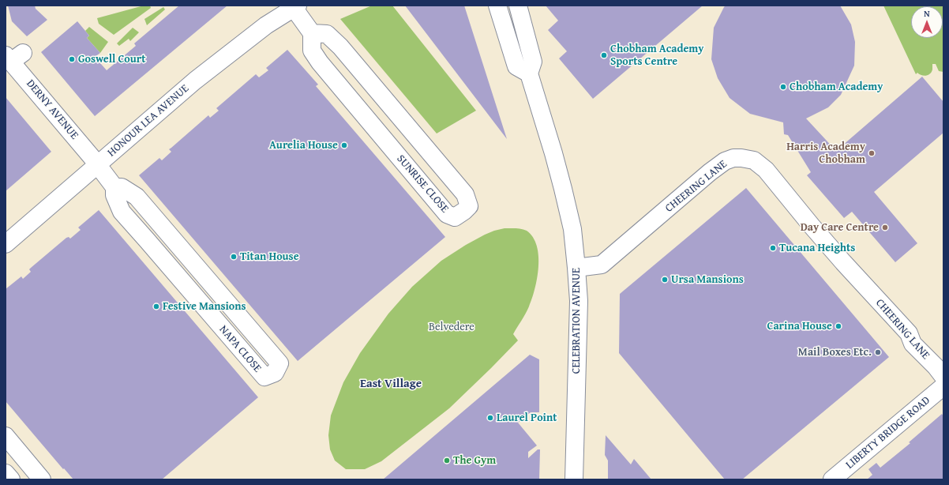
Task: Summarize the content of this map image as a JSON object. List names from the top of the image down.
{
  "streets": {
    "street": [
      "DERNY AVENUE",
      "HONOUR LEA AVENUE",
      "SUNRISE CLOSE",
      "CHEERING LANE",
      "CELEBRATION AVENUE",
      "NAPA CLOSE",
      "LIBERTY BRIDGE ROAD"
    ]
  },
  "crossings": [
    ["DERNY AVENUE", "HONOUR LEA AVENUE"],
    ["DERNY AVENUE", "NAPA CLOSE"],
    ["HONOUR LEA AVENUE", "NAPA CLOSE"],
    ["CHEERING LANE", "CELEBRATION AVENUE"]
  ],
  "districts": ["East Village"],
  "parks": ["Belvedere"],
  "places": [
    "Chobham Academy Sports Centre",
    "Goswell Court",
    "Chobham Academy",
    "Aurelia House",
    "Harris Academy Chobham",
    "Day Care Centre",
    "Tucana Heights",
    "Titan House",
    "Ursa Mansions",
    "Festive Mansions",
    "Carina House",
    "Mail Boxes Etc.",
    "Laurel Point",
    "The Gym"
  ],
  "north": "top"
}
